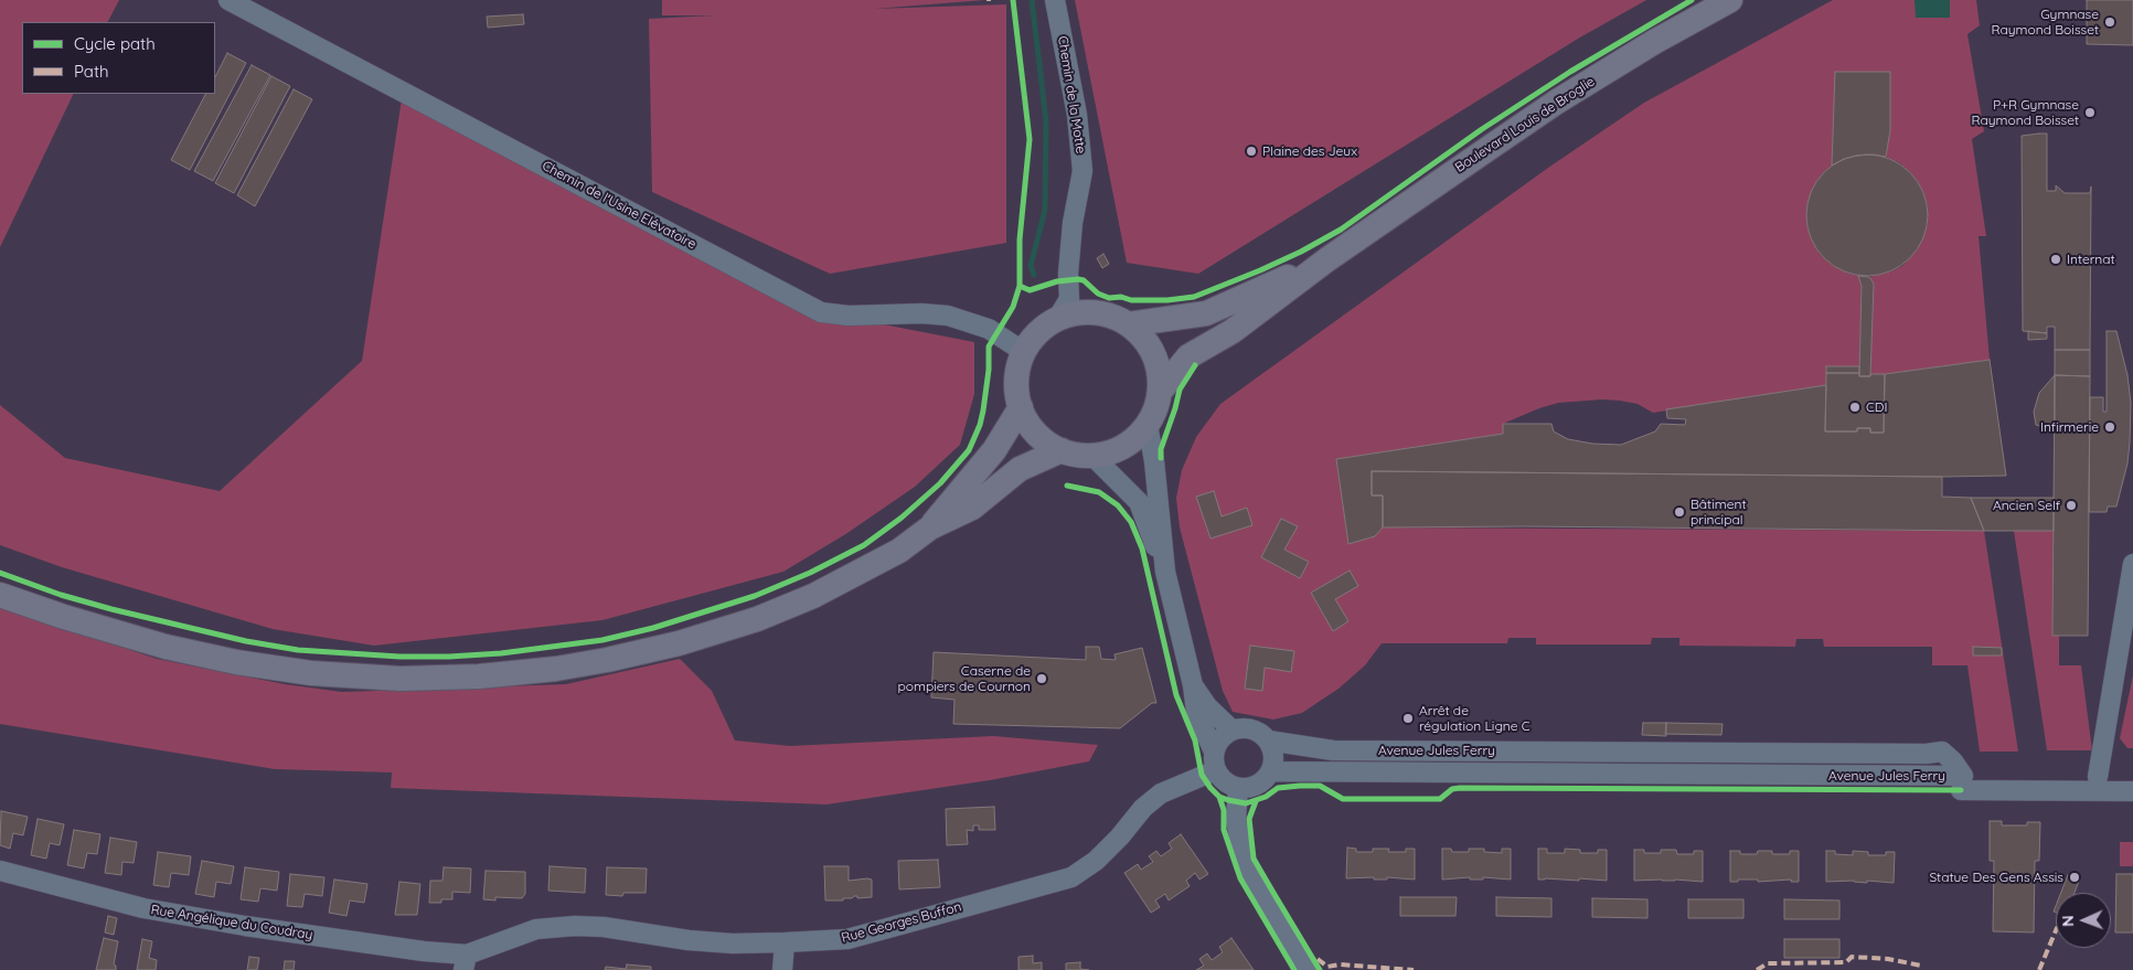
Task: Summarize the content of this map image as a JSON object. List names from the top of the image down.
{
  "streets": {
    "main road": ["Boulevard Louis de Broglie"],
    "street": [
      "Chemin de la Motte",
      "Chemin de l'Usine Elévatoire",
      "Avenue Jules Ferry",
      "Rue Angélique du Coudray",
      "Rue Georges Buffon"
    ]
  },
  "crossings": [
    ["Chemin de la Motte", "Boulevard Louis de Broglie"],
    ["Chemin de la Motte", "Chemin de l'Usine Elévatoire"],
    ["Boulevard Louis de Broglie", "Chemin de l'Usine Elévatoire"],
    ["Avenue Jules Ferry", "Rue Georges Buffon"],
    ["Rue Angélique du Coudray", "Rue Georges Buffon"]
  ],
  "places": [
    "Gymnase Raymond Boisset",
    "P+R Gymnase Raymond Boisset",
    "Plaine des Jeux",
    "Internat",
    "CDI",
    "Infirmerie",
    "Ancien Self",
    "Bâtiment principal",
    "Caserne de pompiers de Cournon",
    "Arrêt de régulation Ligne C",
    "Statue Des Gens Assis"
  ],
  "legend": ["Cycle path", "Path"],
  "north": "left"
}
